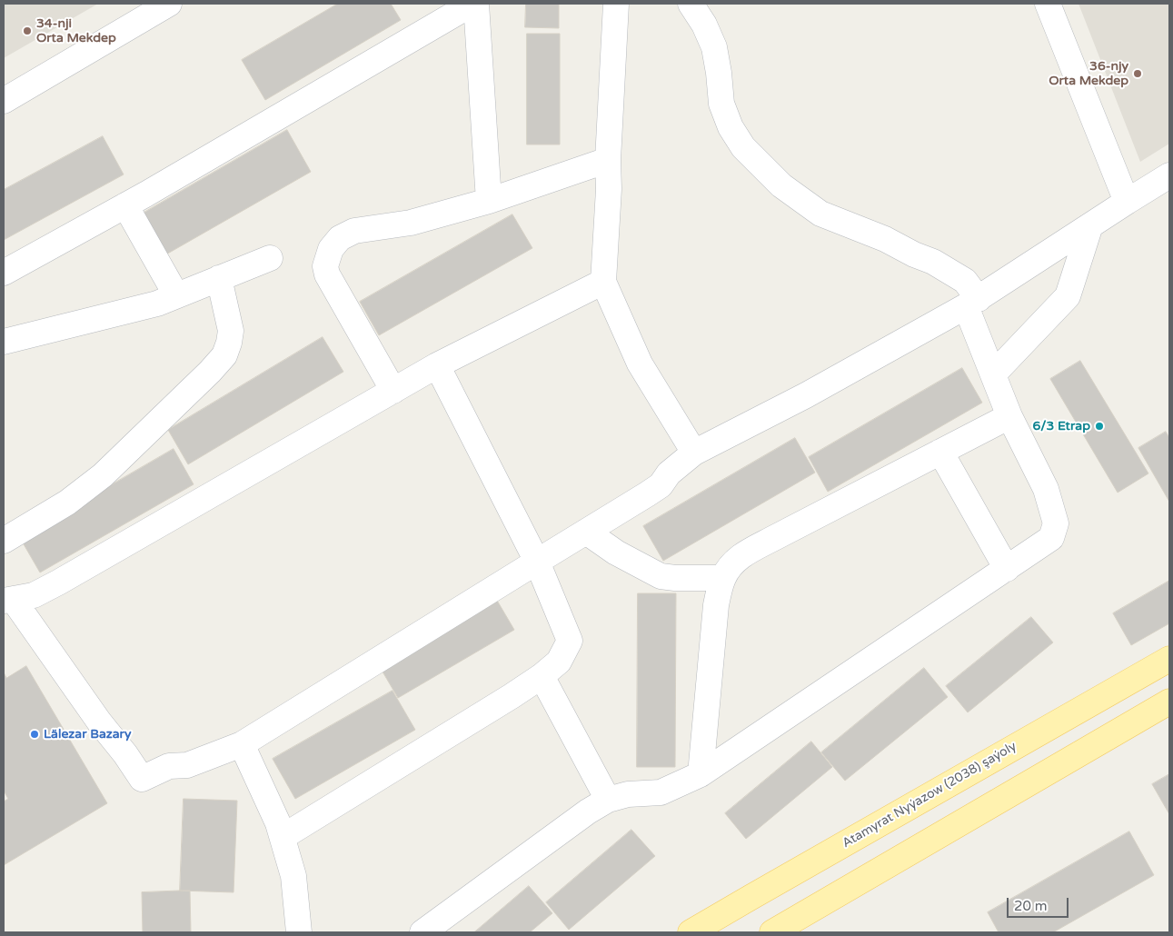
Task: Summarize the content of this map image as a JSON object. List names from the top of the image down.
{
  "streets": {
    "main road": ["Atamyrat Nyýazow (2038) şaýoly"]
  },
  "places": [
    "34-nji Orta Mekdep",
    "36-njy Orta Mekdep",
    "6/3 Etrap",
    "Lälezar Bazary"
  ],
  "scale_bar": "20 m"
}
